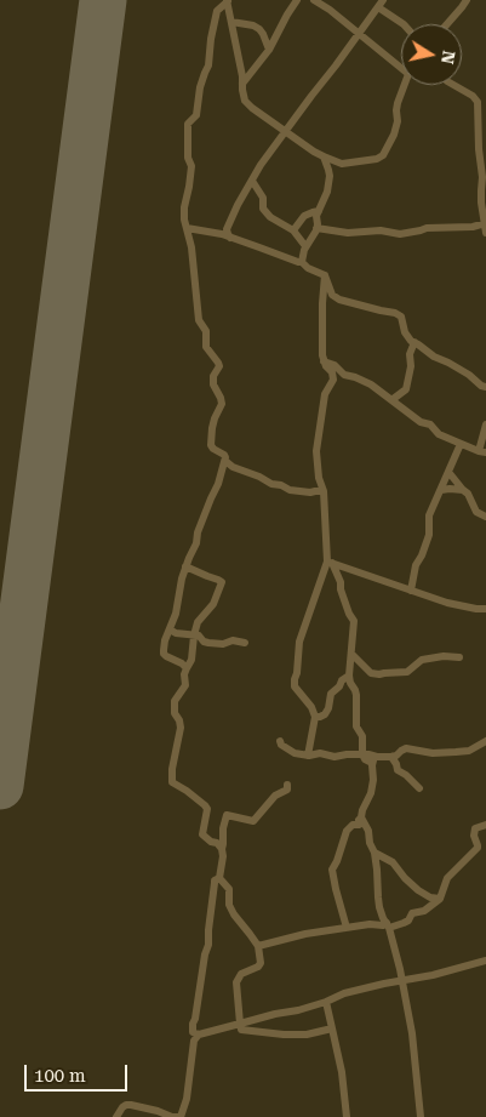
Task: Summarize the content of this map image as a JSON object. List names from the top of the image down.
{
  "scale_bar": "100 m",
  "north": "right"
}
